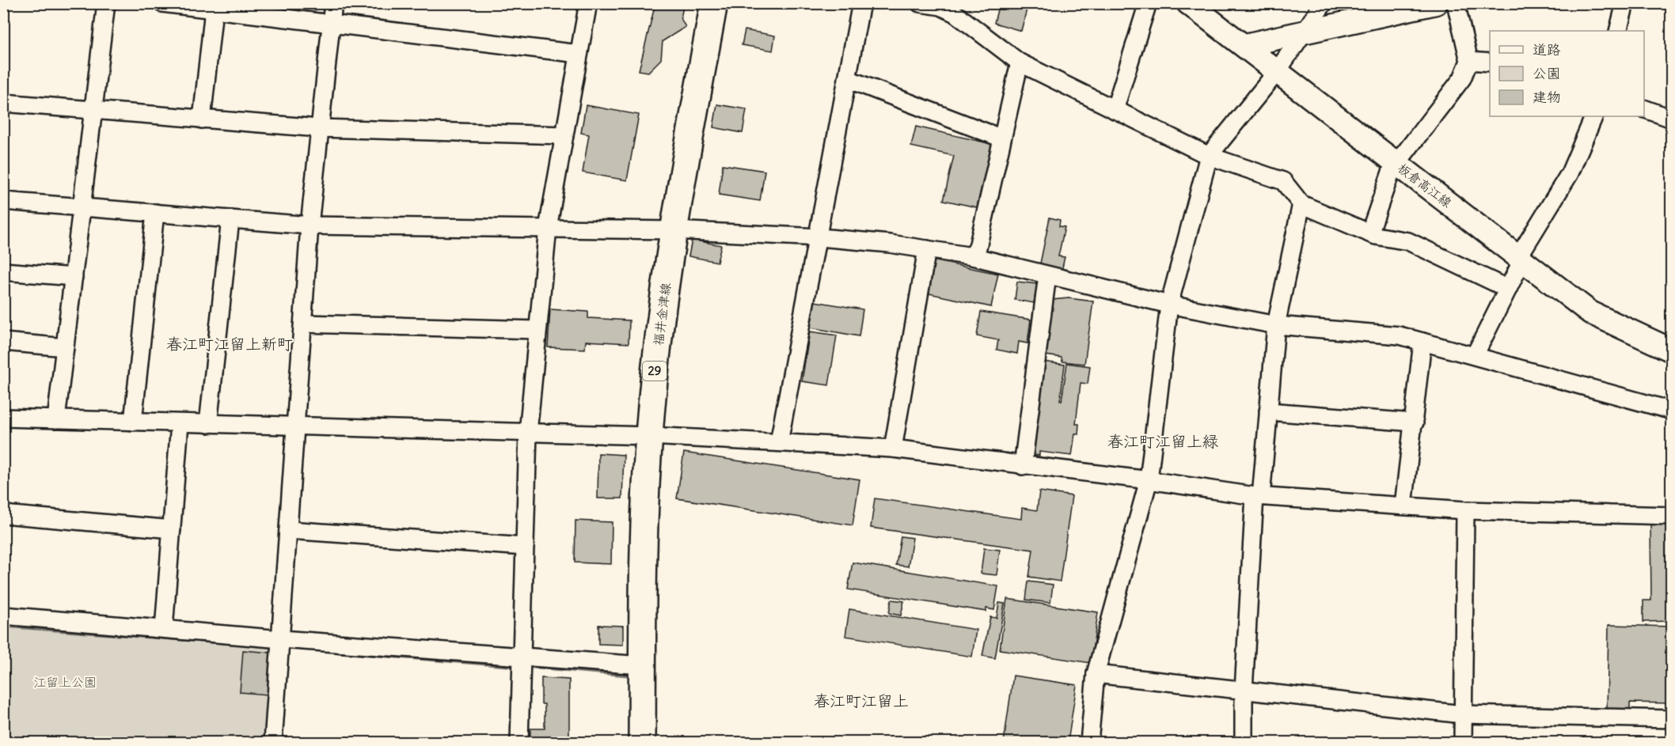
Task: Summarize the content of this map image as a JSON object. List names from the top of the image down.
{
  "streets": {
    "main road": ["板倉高江線", "福井金津線", "29"]
  },
  "districts": ["春江町江留上新町", "春江町江留上緑", "春江町江留上"],
  "parks": ["江留上公園"],
  "legend": ["道路", "公園", "建物"]
}
